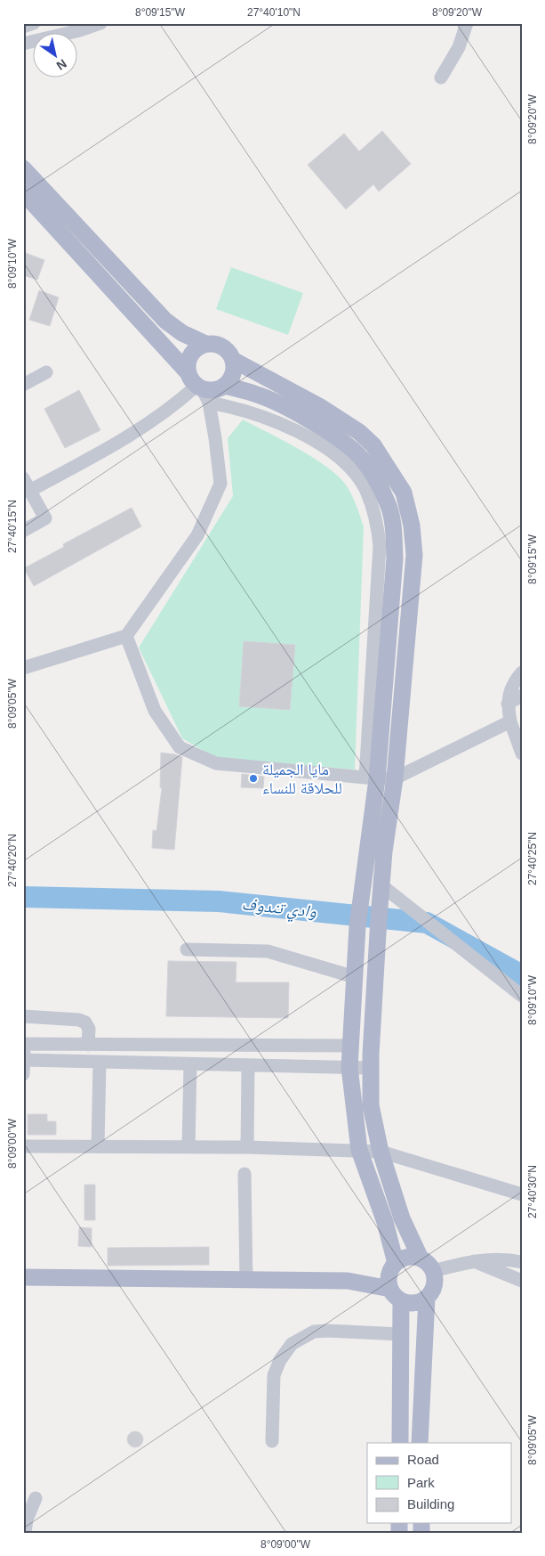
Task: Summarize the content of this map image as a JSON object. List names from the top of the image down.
{
  "water": ["وادي تندوف"],
  "places": ["مايا الجميلة للحلاقة للنساء"],
  "legend": ["Road", "Park", "Building"],
  "north": "bottom right",
  "coordinates": [
    "8°09'15\"W",
    "27°40'10\"N",
    "8°09'20\"W",
    "8°09'10\"W",
    "27°40'15\"N",
    "8°09'05\"W",
    "27°40'25\"N",
    "27°40'20\"N",
    "8°09'00\"W",
    "27°40'30\"N"
  ]
}
